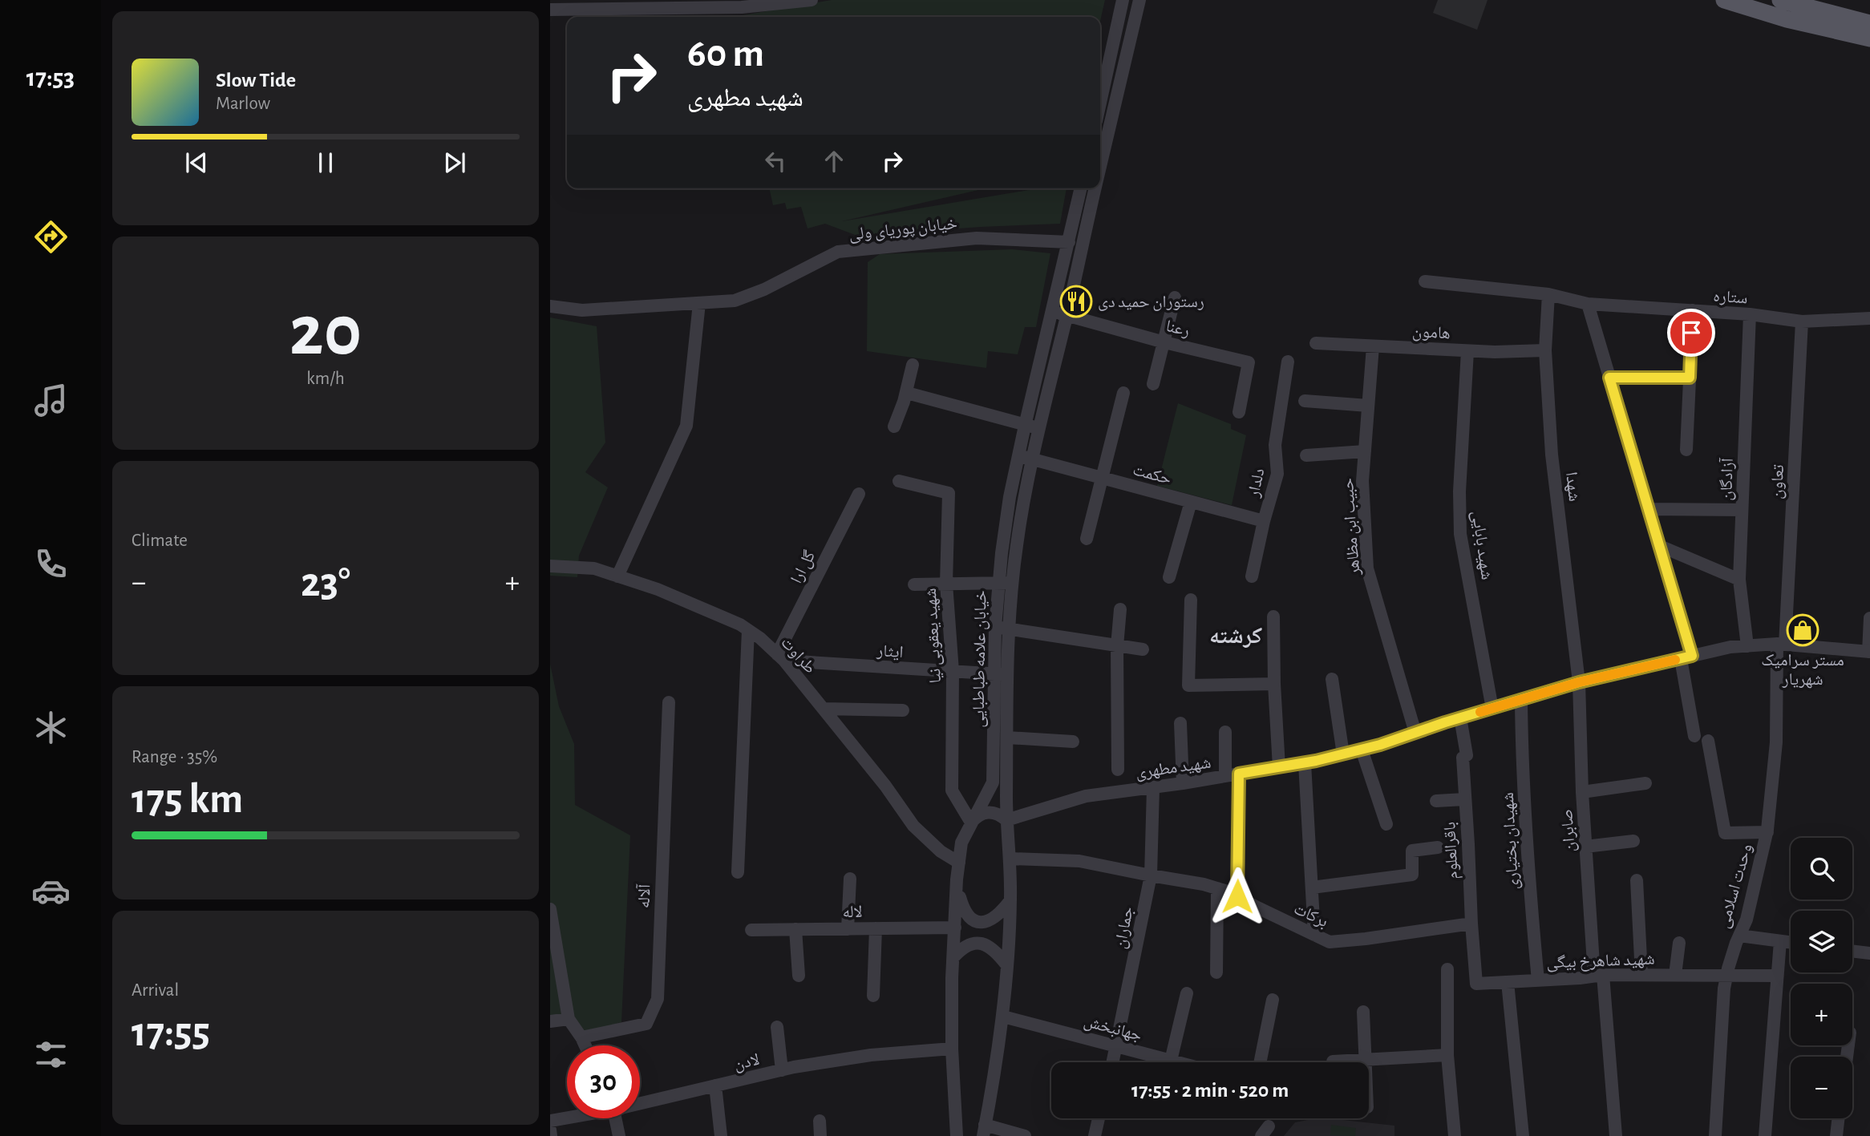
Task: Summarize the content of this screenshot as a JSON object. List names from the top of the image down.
{
  "streets": {
    "street": [
      "خیابان پوریای ولی",
      "ستاره",
      "رعنا",
      "هامون",
      "حکمت",
      "آزادگان",
      "تعاون",
      "دلدار",
      "شهدا",
      "حبیب ابن مظاهر",
      "شهید بابایی",
      "گل ارا",
      "شهید یعقوبی نیا",
      "ایثار",
      "طراوت",
      "خیابان علامه طباطبایی",
      "شهید مطهری",
      "صابران",
      "شهیدان بختیاری",
      "باقرالعلوم",
      "وحدت اسلامی",
      "آلاله",
      "لاله",
      "برکات",
      "جماران",
      "شهید شاهرخ بیگی",
      "جهانبخش",
      "لادن"
    ]
  },
  "crossings": [
    ["خیابان پوریای ولی", "خیابان علامه طباطبایی"],
    ["ستاره", "آزادگان"],
    ["ستاره", "تعاون"],
    ["ستاره", "شهدا"],
    ["رعنا", "خیابان علامه طباطبایی"],
    ["هامون", "شهدا"],
    ["هامون", "حبیب ابن مظاهر"],
    ["هامون", "شهید بابایی"],
    ["حکمت", "دلدار"],
    ["حکمت", "خیابان علامه طباطبایی"],
    ["آزادگان", "شهید مطهری"],
    ["تعاون", "شهید مطهری"],
    ["تعاون", "وحدت اسلامی"],
    ["شهدا", "شهید مطهری"],
    ["شهدا", "صابران"],
    ["حبیب ابن مظاهر", "شهید مطهری"],
    ["شهید بابایی", "شهید مطهری"],
    ["گل ارا", "ایثار"],
    ["گل ارا", "طراوت"],
    ["شهید یعقوبی نیا", "ایثار"],
    ["شهید یعقوبی نیا", "خیابان علامه طباطبایی"],
    ["ایثار", "طراوت"],
    ["ایثار", "خیابان علامه طباطبایی"],
    ["طراوت", "خیابان علامه طباطبایی"],
    ["خیابان علامه طباطبایی", "شهید مطهری"],
    ["خیابان علامه طباطبایی", "لاله"],
    ["خیابان علامه طباطبایی", "برکات"],
    ["خیابان علامه طباطبایی", "جهانبخش"],
    ["خیابان علامه طباطبایی", "لادن"],
    ["شهید مطهری", "صابران"],
    ["شهید مطهری", "شهیدان بختیاری"],
    ["شهید مطهری", "باقرالعلوم"],
    ["شهید مطهری", "وحدت اسلامی"],
    ["شهید مطهری", "جماران"],
    ["صابران", "شهید شاهرخ بیگی"],
    ["شهیدان بختیاری", "شهید شاهرخ بیگی"],
    ["باقرالعلوم", "برکات"],
    ["باقرالعلوم", "شهید شاهرخ بیگی"],
    ["وحدت اسلامی", "شهید شاهرخ بیگی"],
    ["برکات", "جماران"],
    ["جماران", "جهانبخش"]
  ],
  "districts": ["کرشته"],
  "places": {
    "restaurant": ["رستوران حمید دی"],
    "shop": ["مستر سرامیک شهریار"]
  },
  "page": {
    "tabs": "17:53",
    "turn": ["60 m", "شهید مطهری"],
    "song": ["Slow Tide", "Marlow"],
    "tile": [
      ["20", "km/h"],
      "Climate",
      ["Range · 35%", "175 km"],
      ["Arrival", "17:55"]
    ],
    "heat": ["−", "23°", "+"],
    "map_buttons": ["+", "−"],
    "limit": "30",
    "trip": "17:55 · 2 min · 520 m"
  }
}
